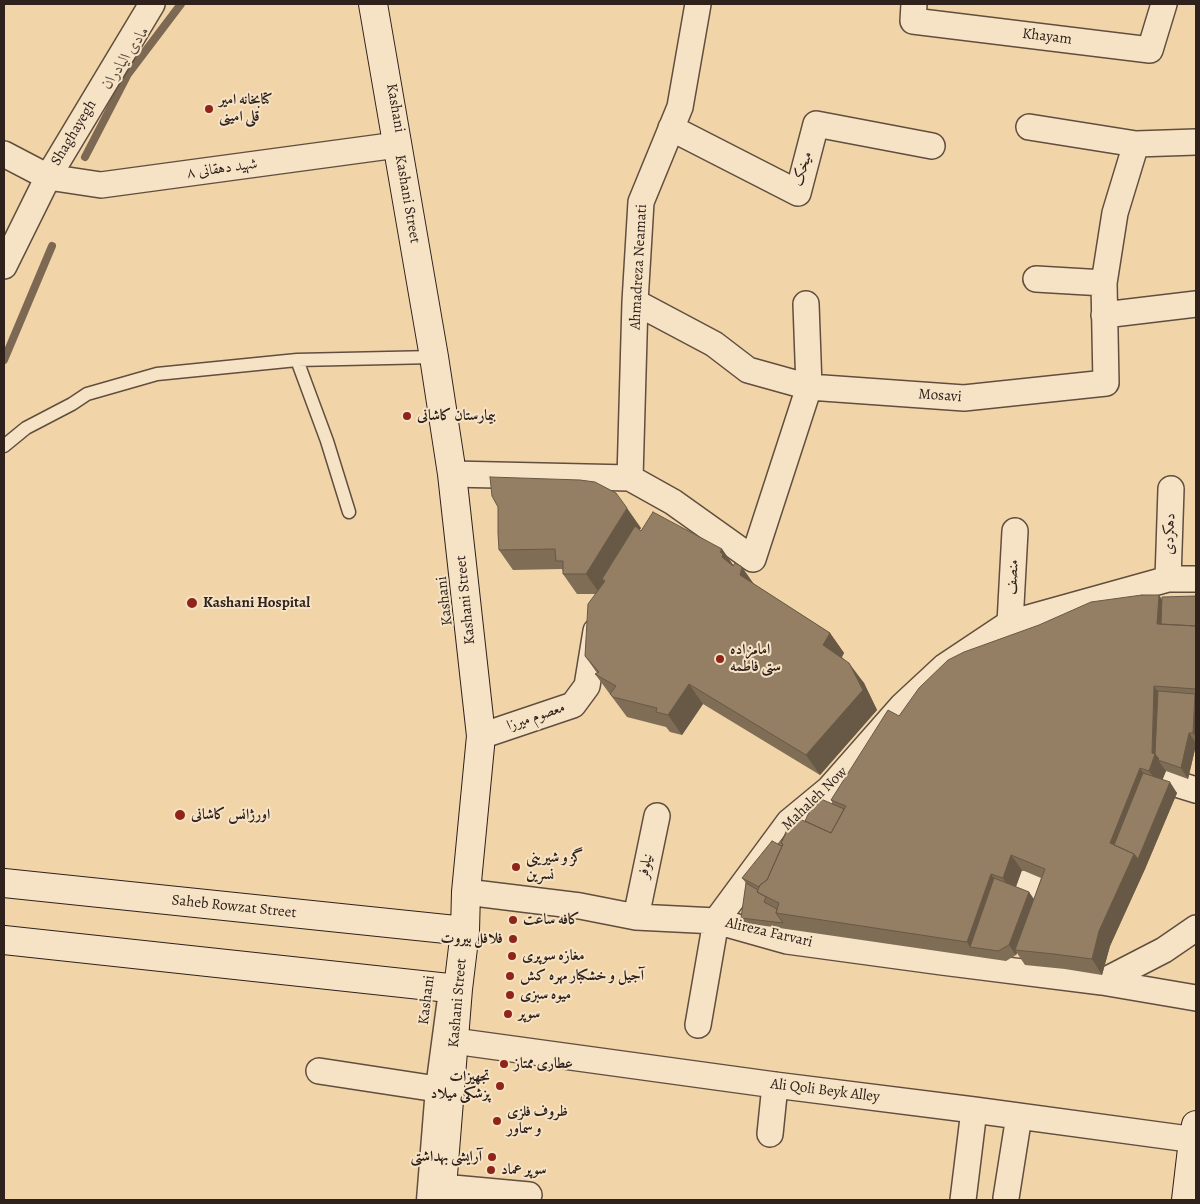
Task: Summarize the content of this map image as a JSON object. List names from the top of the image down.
{
  "streets": {
    "main road": ["Kashani Street", "Saheb Rowzat Street"],
    "street": [
      "Khayam",
      "Shaghayegh",
      "شهید دهقانی ۸",
      "میخک",
      "Ahmadreza Neamati",
      "Mosavi",
      "دهکردی",
      "منصف",
      "معصوم میرزا",
      "Mahaleh Now",
      "نیلوفر",
      "Alireza Farvari",
      "Ali Qoli Beyk Alley"
    ],
    "lane": ["Kashani"]
  },
  "crossings": [
    ["Kashani", "شهید دهقانی ۸"],
    ["Kashani", "Kashani Street"],
    ["Kashani", "Saheb Rowzat Street"],
    ["Kashani", "Alireza Farvari"],
    ["Shaghayegh", "شهید دهقانی ۸"],
    ["شهید دهقانی ۸", "Kashani Street"],
    ["میخک", "Ahmadreza Neamati"],
    ["Kashani Street", "معصوم میرزا"],
    ["Kashani Street", "Saheb Rowzat Street"],
    ["Kashani Street", "Alireza Farvari"],
    ["Kashani Street", "Ali Qoli Beyk Alley"],
    ["Ahmadreza Neamati", "Mosavi"],
    ["دهکردی", "Mahaleh Now"],
    ["منصف", "Mahaleh Now"],
    ["Mahaleh Now", "Alireza Farvari"],
    ["نیلوفر", "Alireza Farvari"],
    ["Saheb Rowzat Street", "Alireza Farvari"]
  ],
  "water": ["مادی الیادران"],
  "places": [
    "کتابخانه امیر قلی امینی",
    "بیمارستان کاشانی",
    "Kashani Hospital",
    "امامزاده ستی فاطمه",
    "اورژانس کاشانی",
    "گز و شیرینی نسرین",
    "کافه ساعت",
    "فلافل بیروت",
    "مغازه سوپری",
    "آجیل و خشکبار مهره کش",
    "میوه سبزی",
    "سوپر",
    "عطاری ممتاز",
    "تجهیزات پزشکی میلاد",
    "ظروف فلزی و سماور",
    "آرایشی بهداشتی",
    "سوپر عماد"
  ]
}
